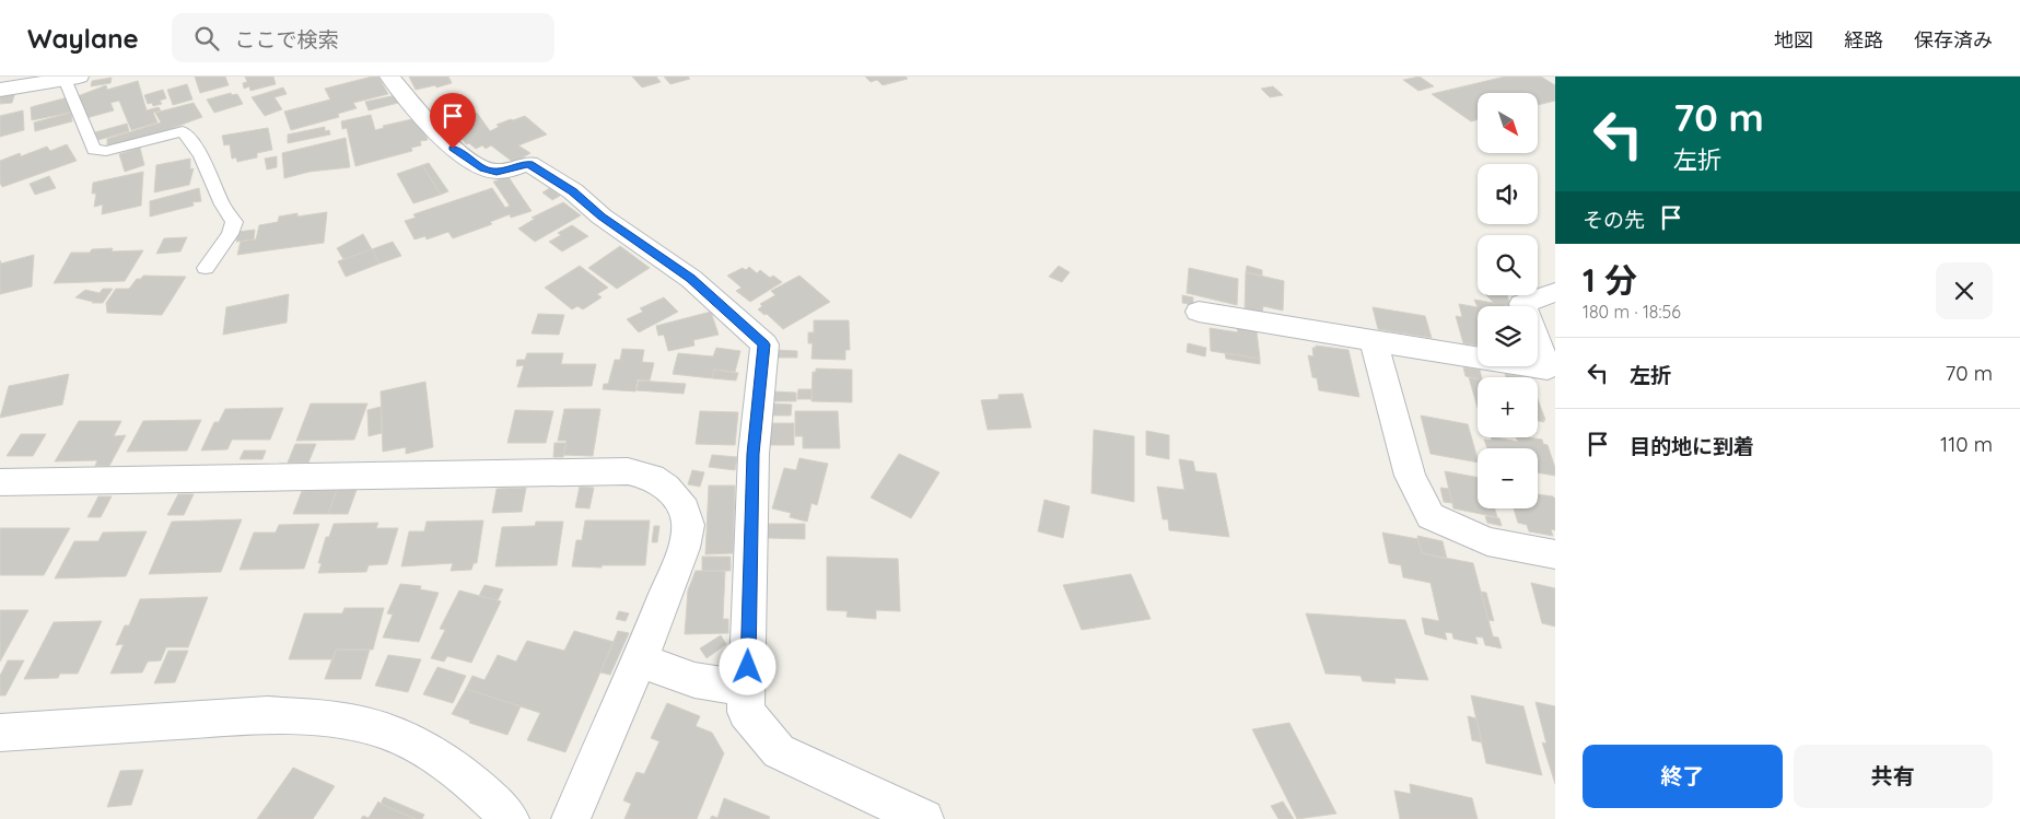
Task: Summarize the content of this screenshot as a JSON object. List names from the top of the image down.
{
  "north": "bottom right",
  "page": {
    "header": "Waylane",
    "search": "ここで検索",
    "nav": ["地図", "経路", "保存済み"],
    "turn": ["70 m", "左折"],
    "map_buttons": ["+", "−"],
    "then": "その先",
    "heading": ["1 分", "180 m · 18:56"],
    "list": [
      {
        "name": "左折",
        "value": "70 m"
      },
      {
        "name": "目的地に到着",
        "value": "110 m"
      }
    ],
    "buttons": ["終了", "共有"]
  }
}
